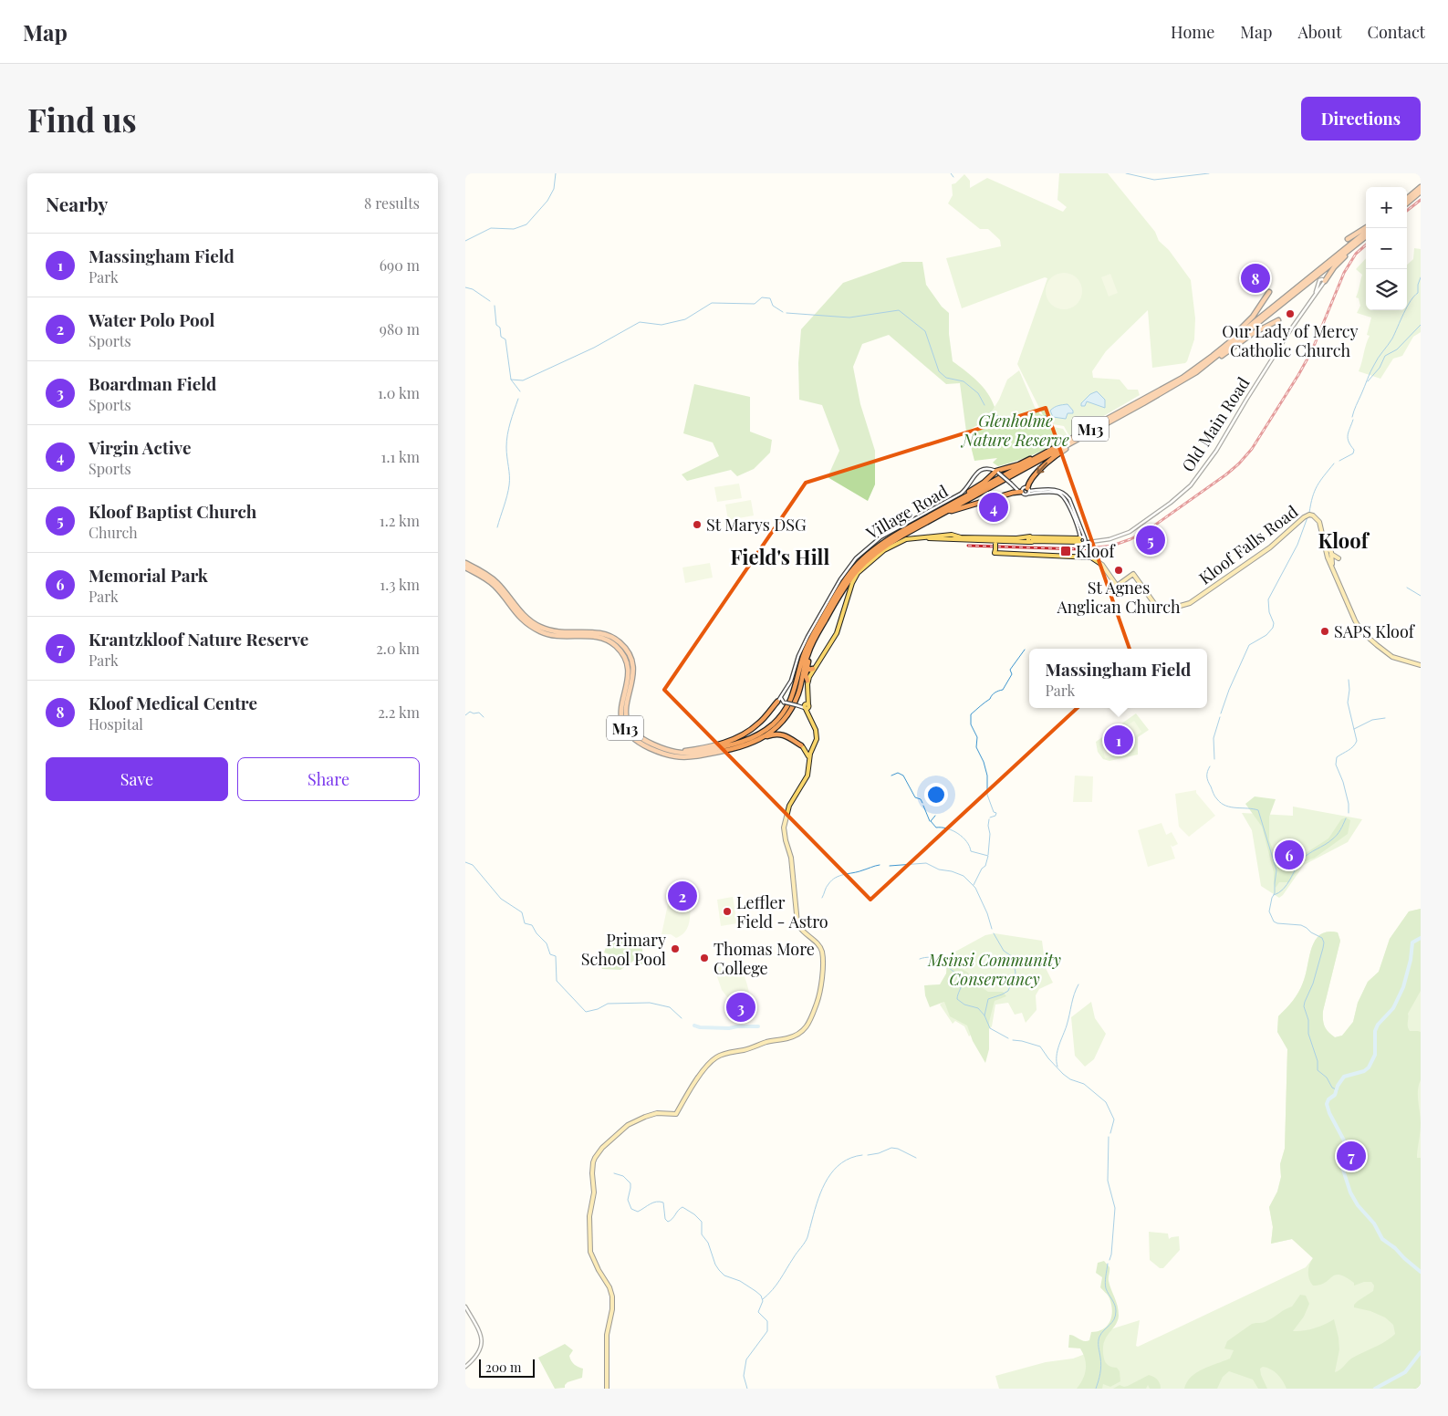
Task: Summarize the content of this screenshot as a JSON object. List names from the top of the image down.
{
  "streets": {
    "highway": ["M13"],
    "main road": ["Old Main Road", "Kloof Falls Road"],
    "street": ["Village Road"]
  },
  "crossings": [
    ["Old Main Road", "Kloof Falls Road"]
  ],
  "districts": ["Kloof", "Field's Hill"],
  "parks": ["Glenholme Nature Reserve", "Msinsi Community Conservancy"],
  "places": {
    "other": [
      "Our Lady of Mercy Catholic Church",
      "St Marys DSG",
      "St Agnes Anglican Church",
      "SAPS Kloof",
      "Leffler Field - Astro",
      "Primary School Pool",
      "Thomas More College"
    ],
    "transit": ["Kloof"]
  },
  "scale_bar": "200 m",
  "page": {
    "header": "Map",
    "nav": [
      "Home",
      "Map",
      "About",
      "Contact"
    ],
    "buttons": [
      "Directions",
      ["Save", "Share"]
    ],
    "title": "Find us",
    "heading": ["Nearby", "8 results"],
    "map_buttons": ["+", "−"],
    "list": [
      {
        "mark": "1",
        "name": "Massingham Field",
        "note": "Park",
        "value": "690 m"
      },
      {
        "mark": "2",
        "name": "Water Polo Pool",
        "note": "Sports",
        "value": "980 m"
      },
      {
        "mark": "3",
        "name": "Boardman Field",
        "note": "Sports",
        "value": "1.0 km"
      },
      {
        "mark": "4",
        "name": "Virgin Active",
        "note": "Sports",
        "value": "1.1 km"
      },
      {
        "mark": "5",
        "name": "Kloof Baptist Church",
        "note": "Church",
        "value": "1.2 km"
      },
      {
        "mark": "6",
        "name": "Memorial Park",
        "note": "Park",
        "value": "1.3 km"
      },
      {
        "mark": "7",
        "name": "Krantzkloof Nature Reserve",
        "note": "Park",
        "value": "2.0 km"
      },
      {
        "mark": "8",
        "name": "Kloof Medical Centre",
        "note": "Hospital",
        "value": "2.2 km"
      }
    ],
    "pins": [
      "8",
      "4",
      "5",
      "1",
      "6",
      "2",
      "3",
      "7"
    ],
    "popup": ["Massingham Field", "Park"],
    "scale": "200 m"
  }
}
